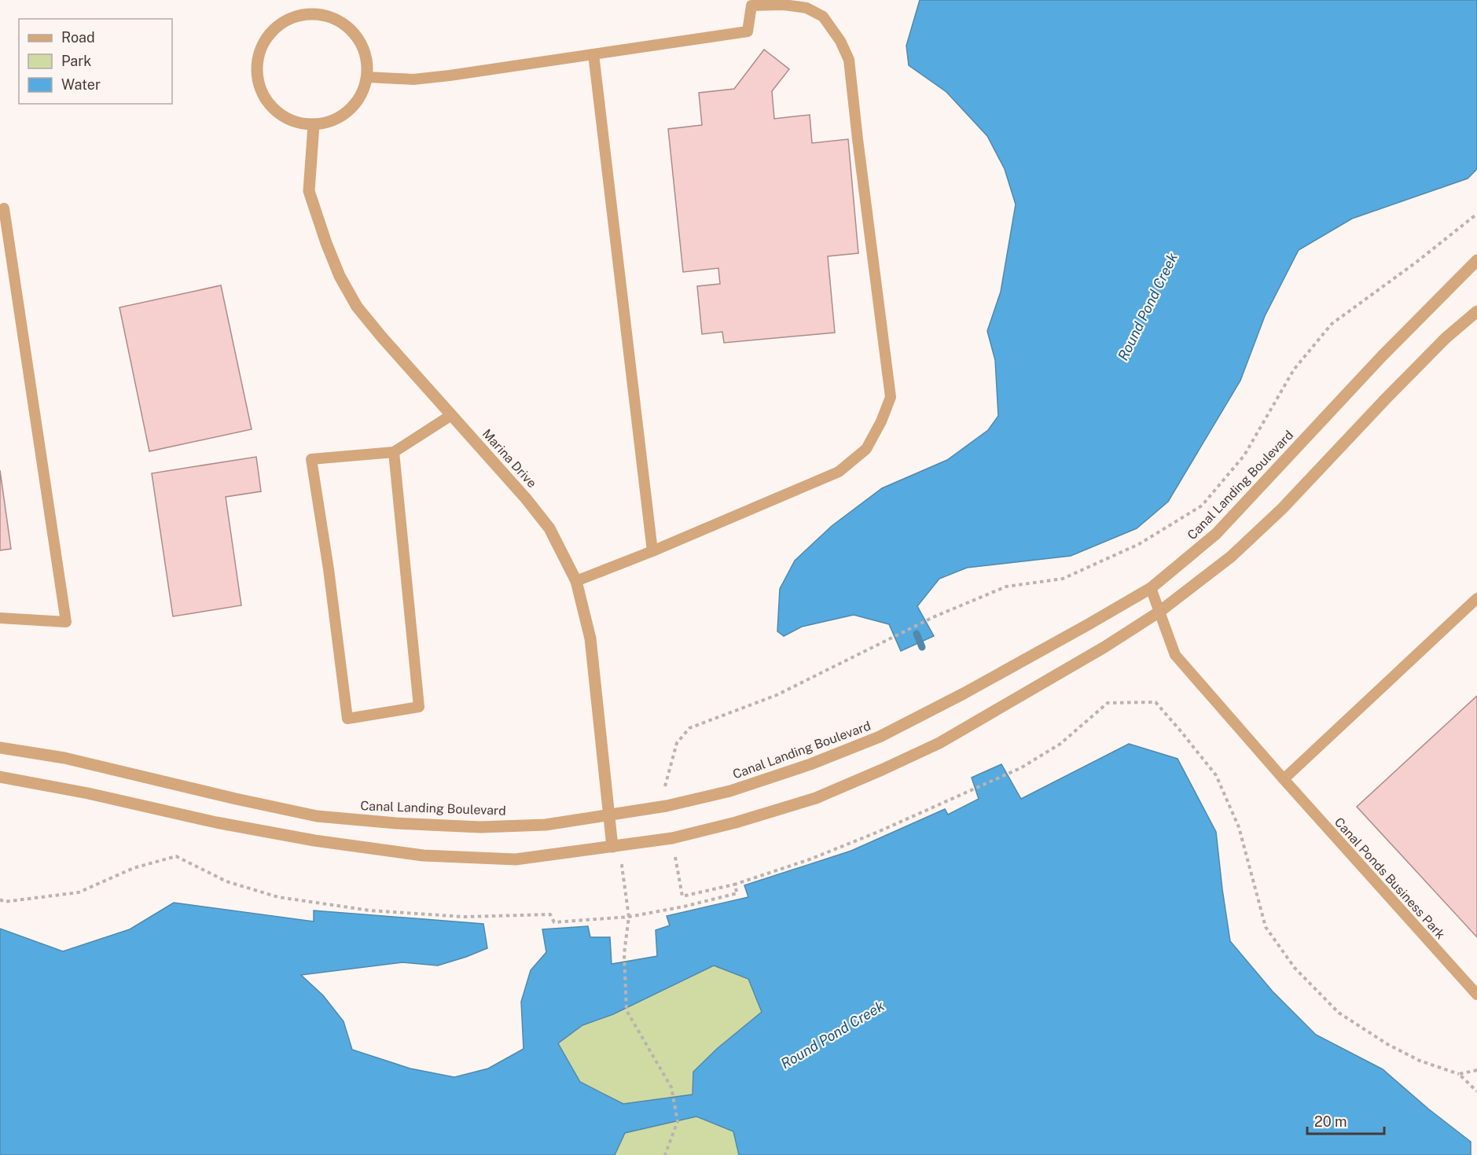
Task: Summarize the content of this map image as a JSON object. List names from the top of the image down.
{
  "streets": {
    "street": ["Marina Drive", "Canal Landing Boulevard"],
    "lane": ["Canal Ponds Business Park"]
  },
  "crossings": [
    ["Marina Drive", "Canal Landing Boulevard"],
    ["Canal Landing Boulevard", "Canal Ponds Business Park"]
  ],
  "water": ["Round Pond Creek"],
  "legend": ["Road", "Park", "Water"],
  "scale_bar": "20 m"
}
